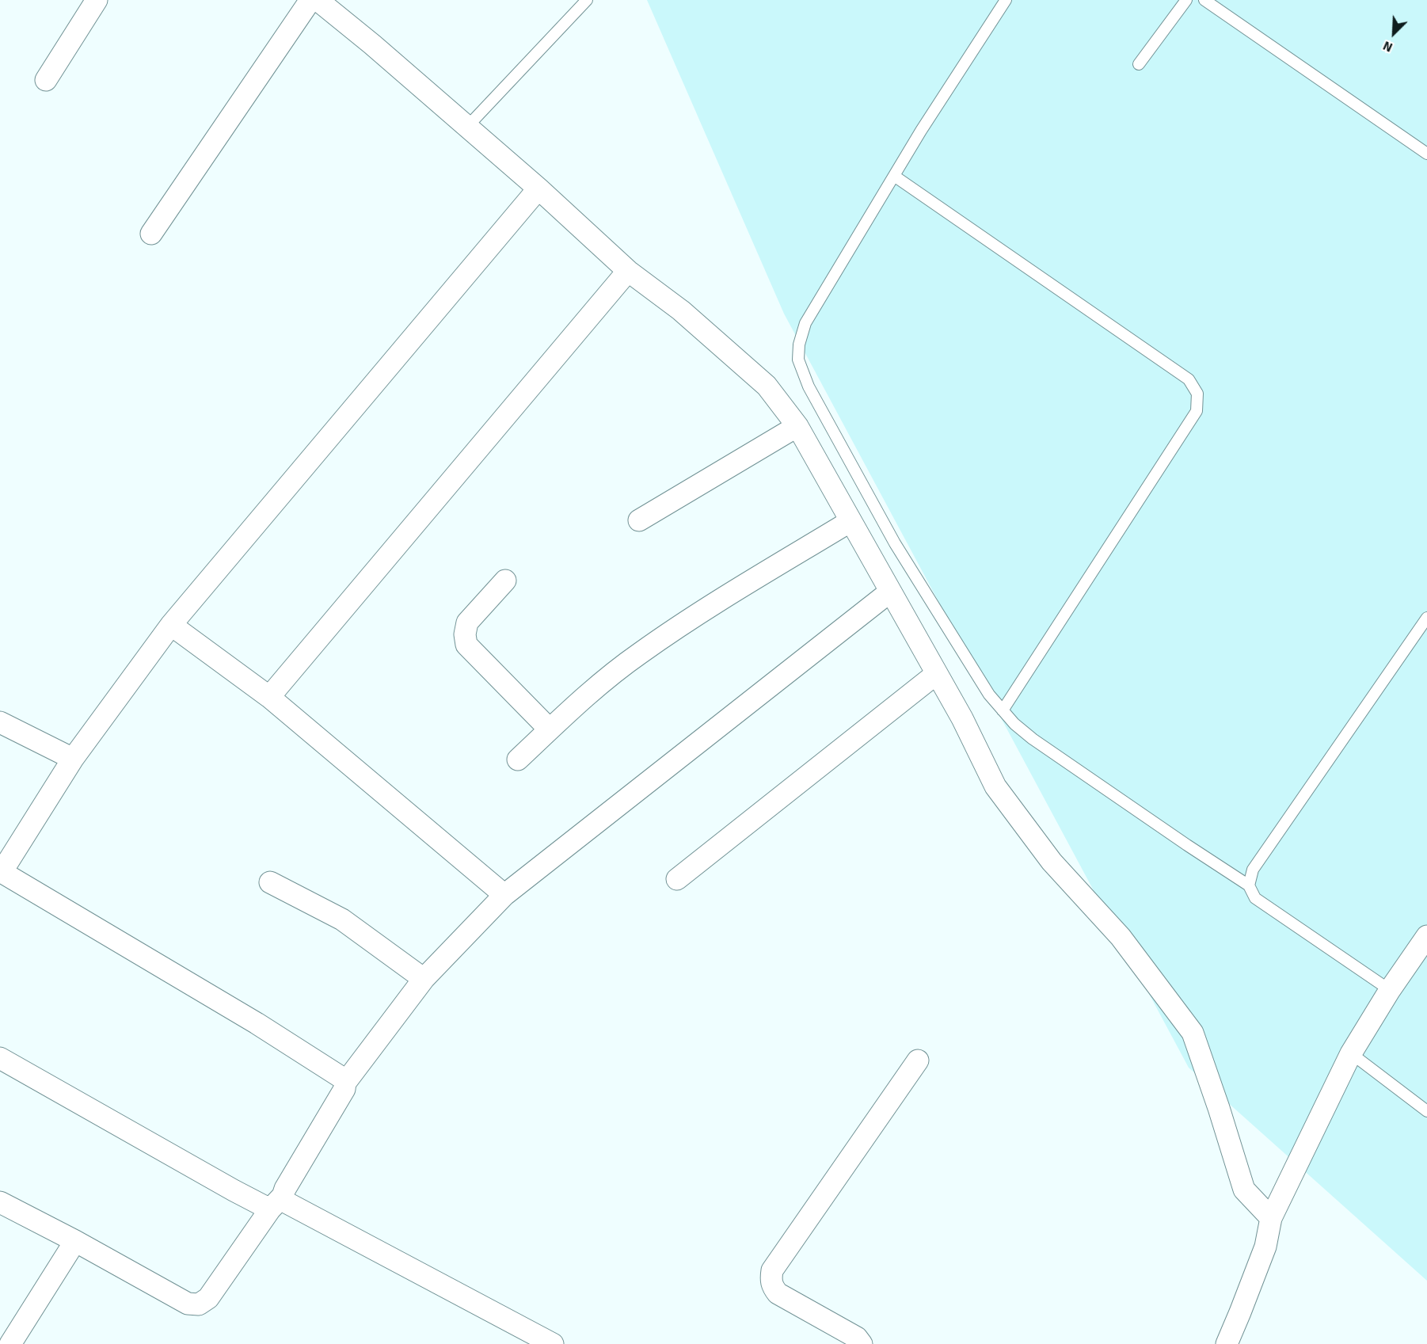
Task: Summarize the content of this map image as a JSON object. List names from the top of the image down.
{
  "north": "bottom left"
}
